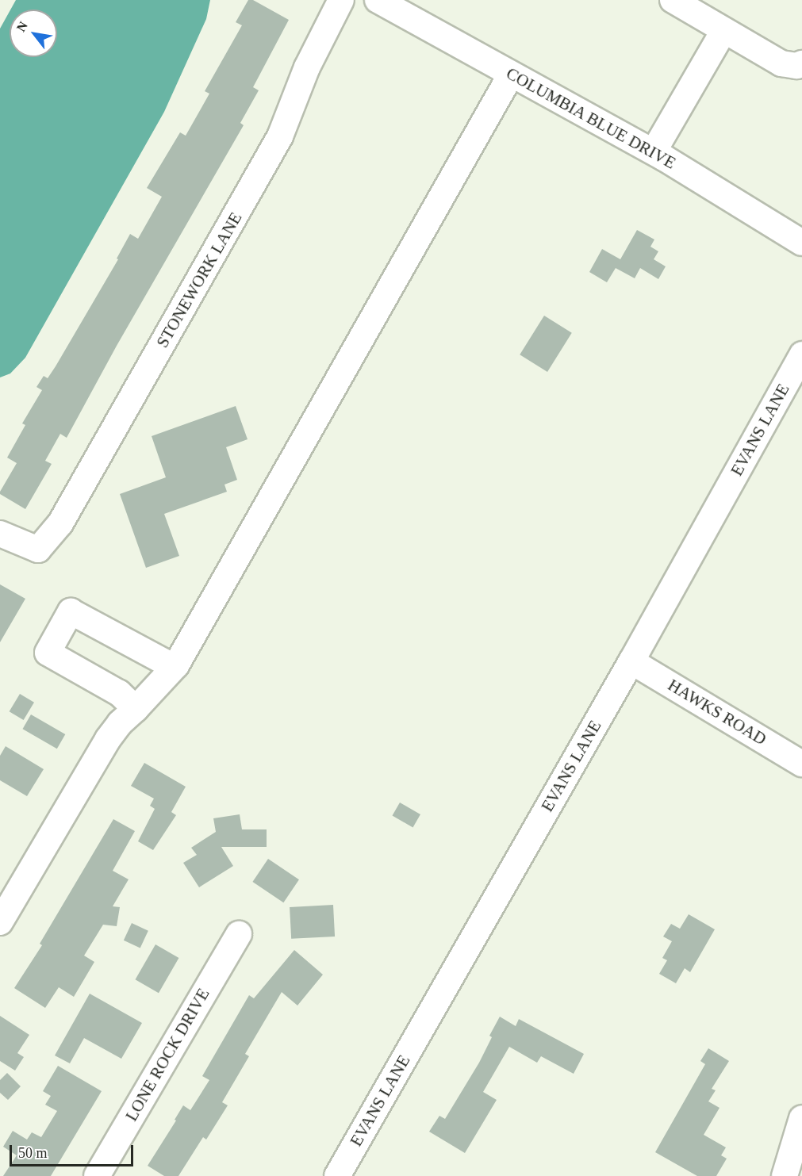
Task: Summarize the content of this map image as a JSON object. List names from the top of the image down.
{
  "streets": {
    "street": [
      "COLUMBIA BLUE DRIVE",
      "STONEWORK LANE",
      "EVANS LANE",
      "HAWKS ROAD",
      "LONE ROCK DRIVE"
    ]
  },
  "crossings": [
    ["EVANS LANE", "HAWKS ROAD"]
  ],
  "scale_bar": "50 m",
  "north": "top left"
}
